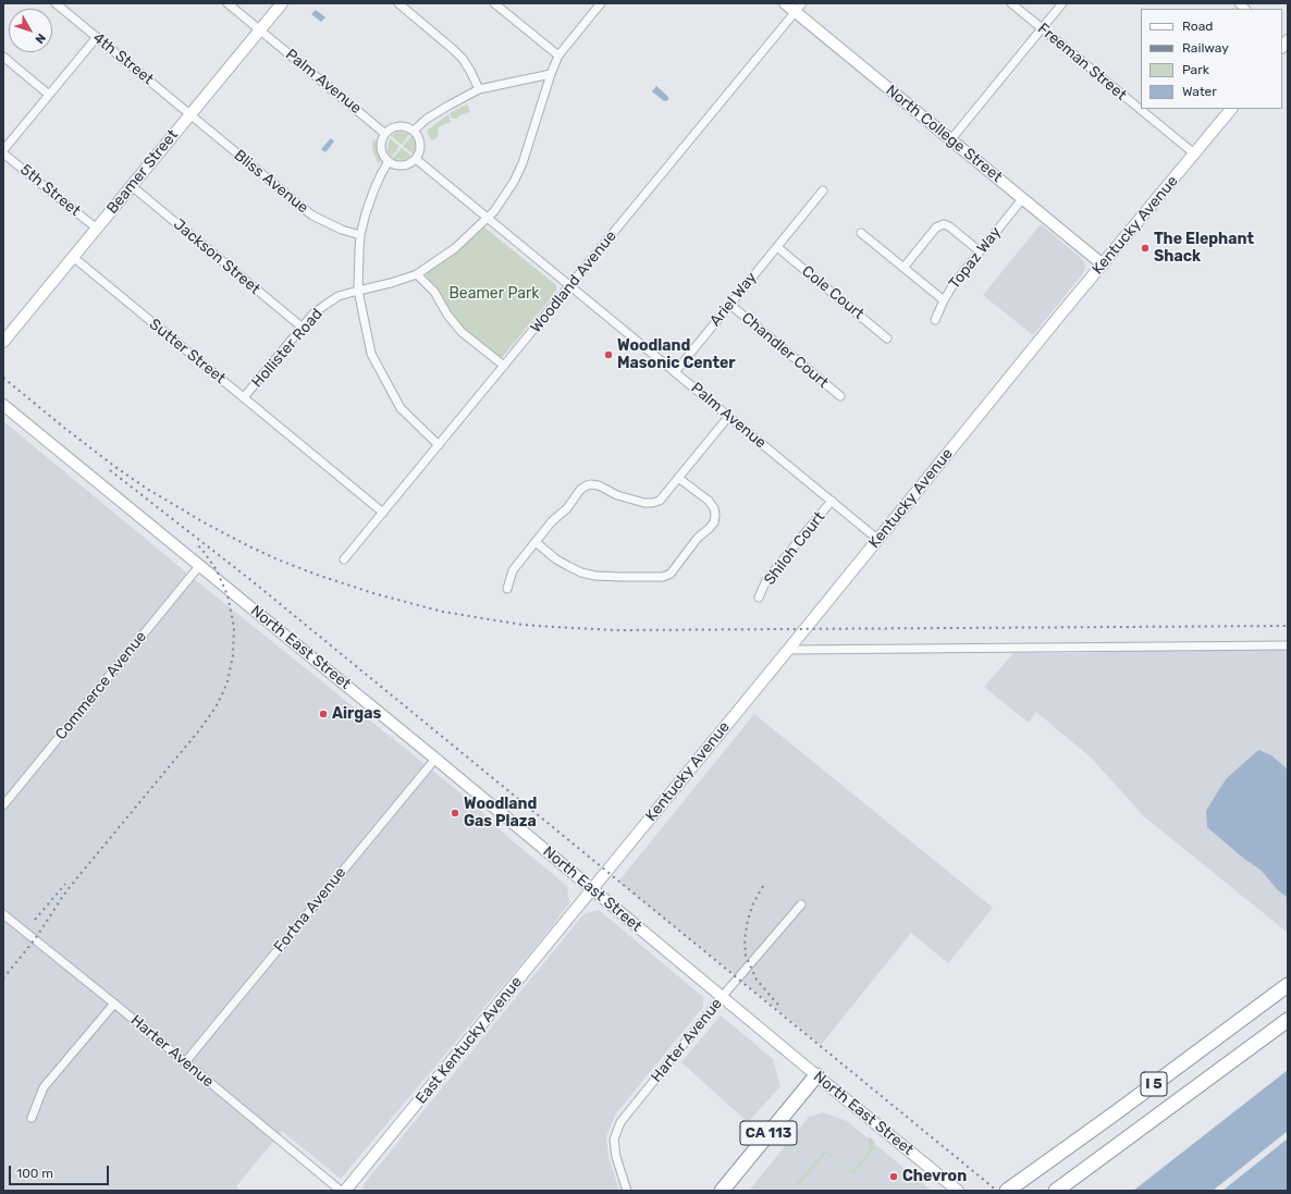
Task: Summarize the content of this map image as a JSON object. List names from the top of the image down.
{
  "streets": {
    "highway": ["I 5", "CA 113"],
    "street": [
      "4th Street",
      "Freeman Street",
      "Palm Avenue",
      "North College Street",
      "Beamer Street",
      "Bliss Avenue",
      "5th Street",
      "Kentucky Avenue",
      "Jackson Street",
      "Topaz Way",
      "Woodland Avenue",
      "Cole Court",
      "Ariel Way",
      "Hollister Road",
      "Chandler Court",
      "Sutter Street",
      "Shiloh Court",
      "North East Street",
      "Commerce Avenue",
      "Fortna Avenue",
      "East Kentucky Avenue",
      "Harter Avenue"
    ]
  },
  "crossings": [
    ["4th Street", "Beamer Street"],
    ["4th Street", "Bliss Avenue"],
    ["Freeman Street", "Kentucky Avenue"],
    ["Palm Avenue", "Beamer Street"],
    ["Palm Avenue", "Kentucky Avenue"],
    ["Palm Avenue", "Woodland Avenue"],
    ["Palm Avenue", "Ariel Way"],
    ["Palm Avenue", "Hollister Road"],
    ["Palm Avenue", "Shiloh Court"],
    ["North College Street", "Kentucky Avenue"],
    ["North College Street", "Topaz Way"],
    ["North College Street", "Woodland Avenue"],
    ["Beamer Street", "Bliss Avenue"],
    ["Beamer Street", "5th Street"],
    ["Beamer Street", "Jackson Street"],
    ["Beamer Street", "Sutter Street"],
    ["Kentucky Avenue", "North East Street"],
    ["Kentucky Avenue", "East Kentucky Avenue"],
    ["Jackson Street", "Hollister Road"],
    ["Woodland Avenue", "Sutter Street"],
    ["Cole Court", "Ariel Way"],
    ["Ariel Way", "Chandler Court"],
    ["Hollister Road", "Sutter Street"],
    ["North East Street", "Commerce Avenue"],
    ["North East Street", "Fortna Avenue"],
    ["North East Street", "East Kentucky Avenue"],
    ["North East Street", "Harter Avenue"],
    ["North East Street", "CA 113"],
    ["Fortna Avenue", "Harter Avenue"]
  ],
  "parks": ["Beamer Park"],
  "places": [
    "The Elephant Shack",
    "Woodland Masonic Center",
    "Airgas",
    "Woodland Gas Plaza",
    "Chevron"
  ],
  "legend": [
    "Road",
    "Railway",
    "Park",
    "Water"
  ],
  "scale_bar": "100 m",
  "north": "bottom right"
}
